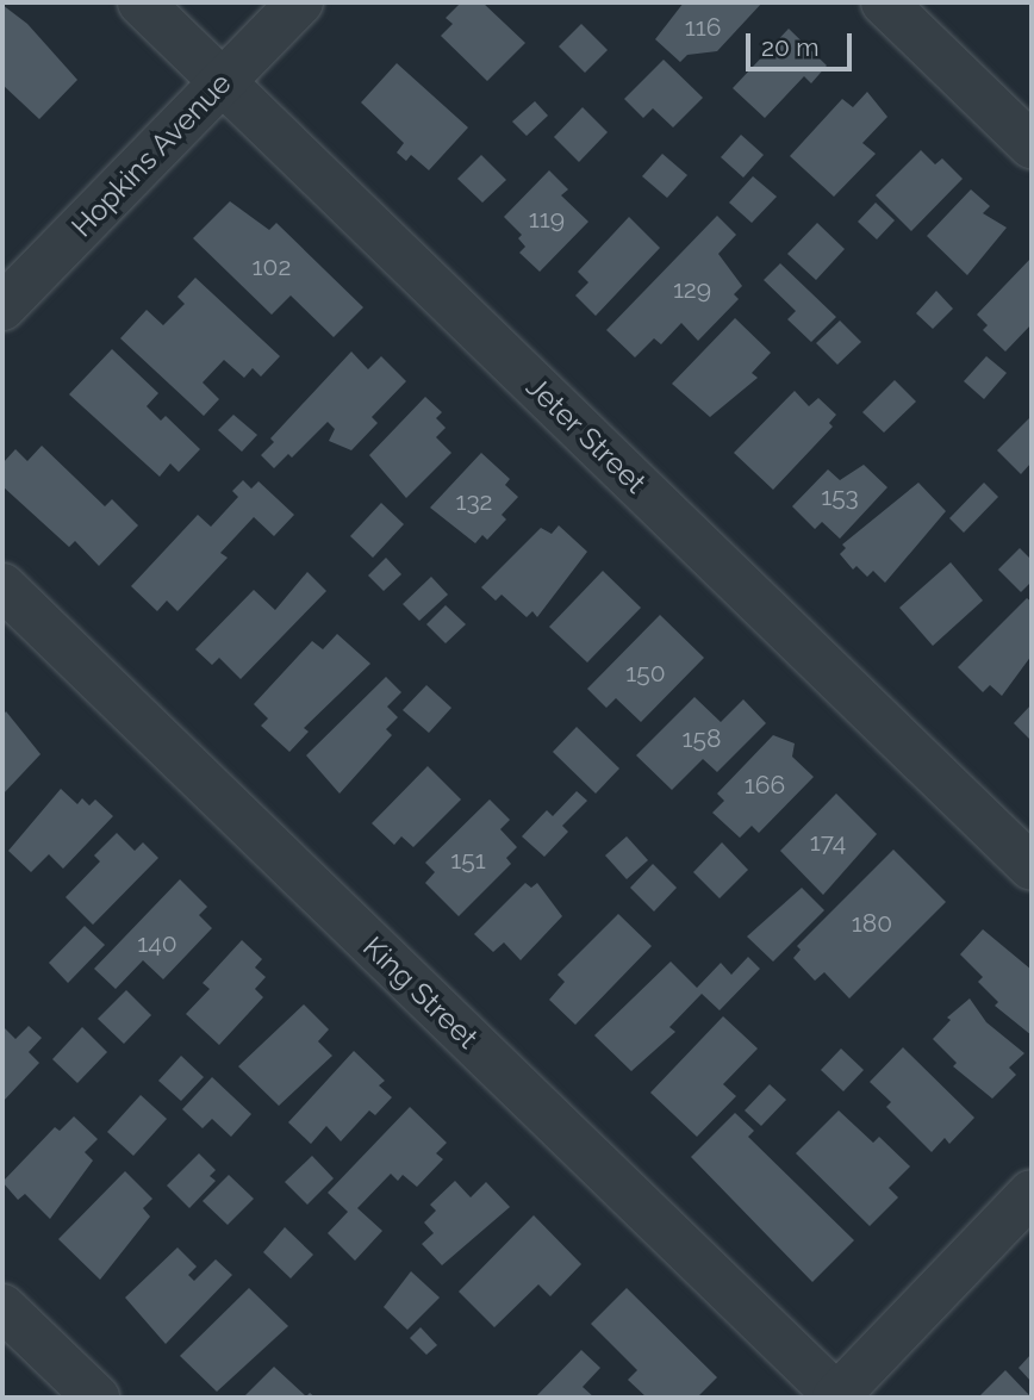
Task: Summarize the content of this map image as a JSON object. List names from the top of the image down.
{
  "streets": {
    "street": ["Hopkins Avenue", "Jeter Street", "King Street"]
  },
  "crossings": [
    ["Hopkins Avenue", "Jeter Street"]
  ],
  "house_numbers": [
    "116",
    "119",
    "102",
    "129",
    "153",
    "132",
    "150",
    "158",
    "166",
    "174",
    "151",
    "180",
    "140"
  ],
  "scale_bar": "20 m"
}
